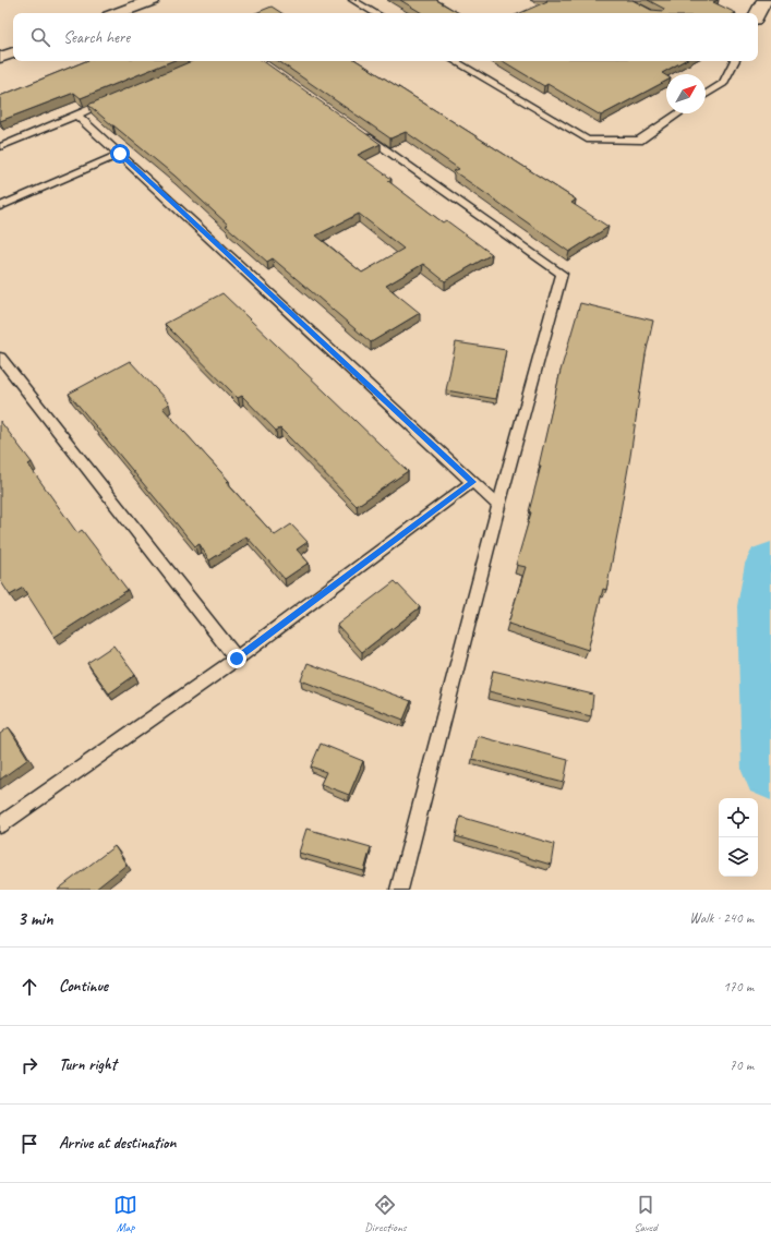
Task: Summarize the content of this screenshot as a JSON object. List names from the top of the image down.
{
  "north": "top right",
  "page": {
    "search": "Search here",
    "heading": ["3 min", "Walk · 240 m"],
    "list": [
      ["Continue", "170 m"],
      ["Turn right", "70 m"],
      "Arrive at destination"
    ],
    "nav": ["Map", "Directions", "Saved"]
  }
}
